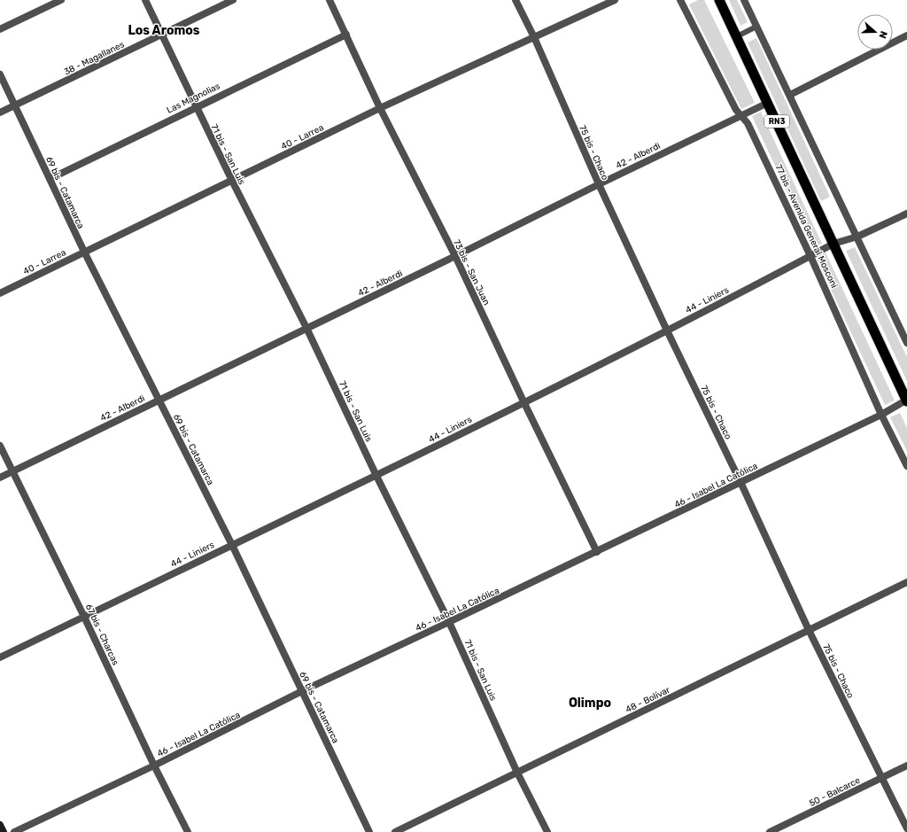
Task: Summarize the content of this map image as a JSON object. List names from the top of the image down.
{
  "streets": {
    "highway": ["RN3", "77 bis - Avenida General Mosconi"],
    "street": [
      "38 - Magallanes",
      "Las Magnolias",
      "40 - Larrea",
      "75 bis - Chaco",
      "71 bis - San Luis",
      "42 - Alberdi",
      "69 bis - Catamarca",
      "73 bis - San Juan",
      "44 - Liniers",
      "46 - Isabel La Católica",
      "67 bis - Charcas",
      "48 - Bolívar",
      "50 - Balcarce"
    ]
  },
  "crossings": [
    ["38 - Magallanes", "71 bis - San Luis"],
    ["38 - Magallanes", "69 bis - Catamarca"],
    ["Las Magnolias", "71 bis - San Luis"],
    ["Las Magnolias", "69 bis - Catamarca"],
    ["Las Magnolias", "73 bis - San Juan"],
    ["40 - Larrea", "75 bis - Chaco"],
    ["40 - Larrea", "71 bis - San Luis"],
    ["40 - Larrea", "69 bis - Catamarca"],
    ["40 - Larrea", "73 bis - San Juan"],
    ["75 bis - Chaco", "42 - Alberdi"],
    ["75 bis - Chaco", "44 - Liniers"],
    ["75 bis - Chaco", "46 - Isabel La Católica"],
    ["75 bis - Chaco", "48 - Bolívar"],
    ["75 bis - Chaco", "50 - Balcarce"],
    ["71 bis - San Luis", "42 - Alberdi"],
    ["71 bis - San Luis", "44 - Liniers"],
    ["71 bis - San Luis", "46 - Isabel La Católica"],
    ["71 bis - San Luis", "48 - Bolívar"],
    ["42 - Alberdi", "69 bis - Catamarca"],
    ["42 - Alberdi", "77 bis - Avenida General Mosconi"],
    ["42 - Alberdi", "73 bis - San Juan"],
    ["42 - Alberdi", "67 bis - Charcas"],
    ["69 bis - Catamarca", "44 - Liniers"],
    ["69 bis - Catamarca", "46 - Isabel La Católica"],
    ["77 bis - Avenida General Mosconi", "44 - Liniers"],
    ["77 bis - Avenida General Mosconi", "46 - Isabel La Católica"],
    ["73 bis - San Juan", "44 - Liniers"],
    ["73 bis - San Juan", "46 - Isabel La Católica"],
    ["44 - Liniers", "67 bis - Charcas"],
    ["46 - Isabel La Católica", "67 bis - Charcas"]
  ],
  "districts": ["Los Aromos", "Olimpo"],
  "north": "right"
}
